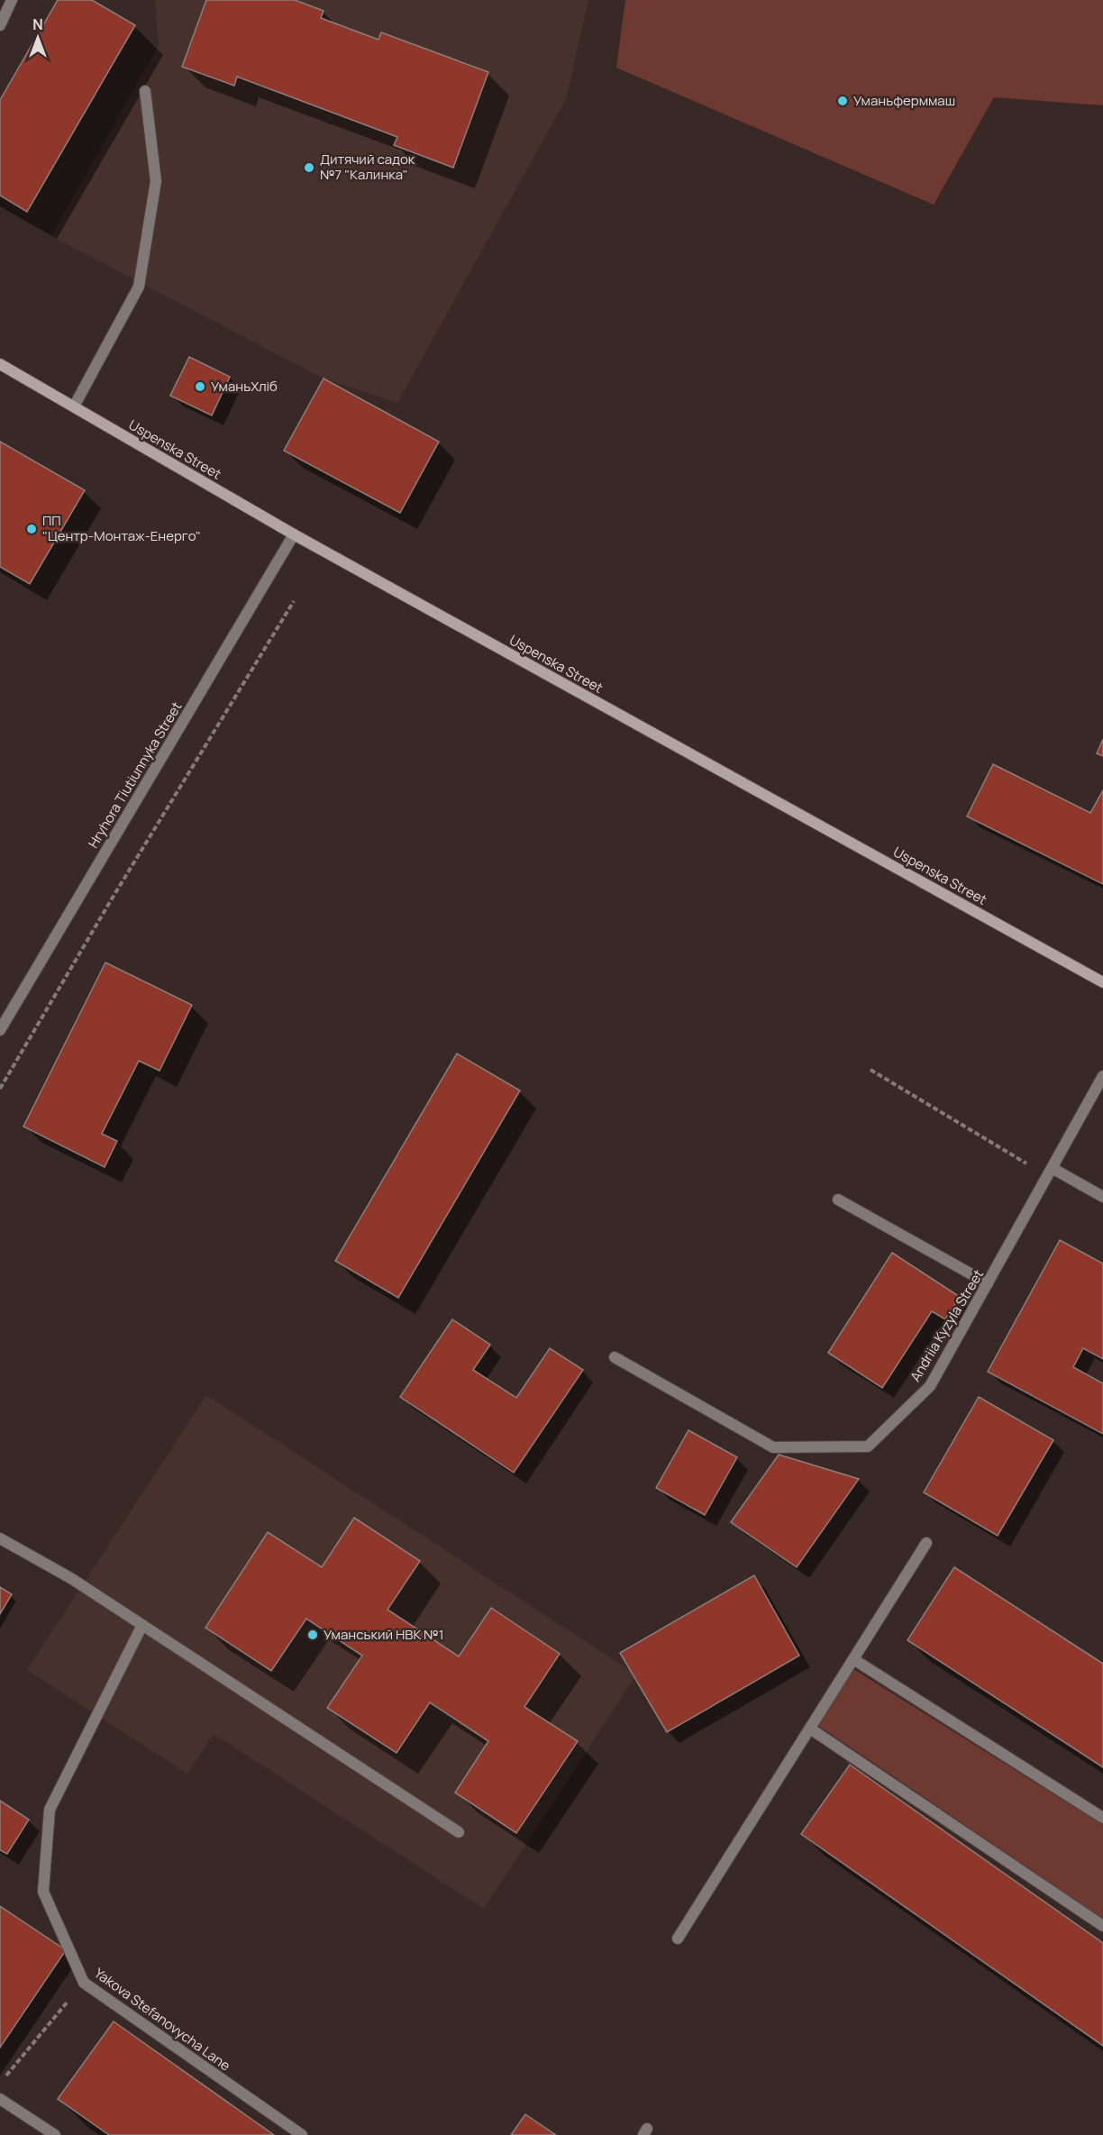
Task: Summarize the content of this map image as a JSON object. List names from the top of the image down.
{
  "streets": {
    "street": [
      "Uspenska Street",
      "Hryhora Tiutiunnyka Street",
      "Andriia Kyzyla Street",
      "Yakova Stefanovycha Lane"
    ]
  },
  "crossings": [
    ["Uspenska Street", "Hryhora Tiutiunnyka Street"]
  ],
  "places": [
    "Уманьферммаш",
    "Дитячий садок №7 \"Калинка\"",
    "УманьХліб",
    "ПП \"Центр-Монтаж-Енерго\"",
    "Уманський НВК №1"
  ],
  "north": "top"
}
